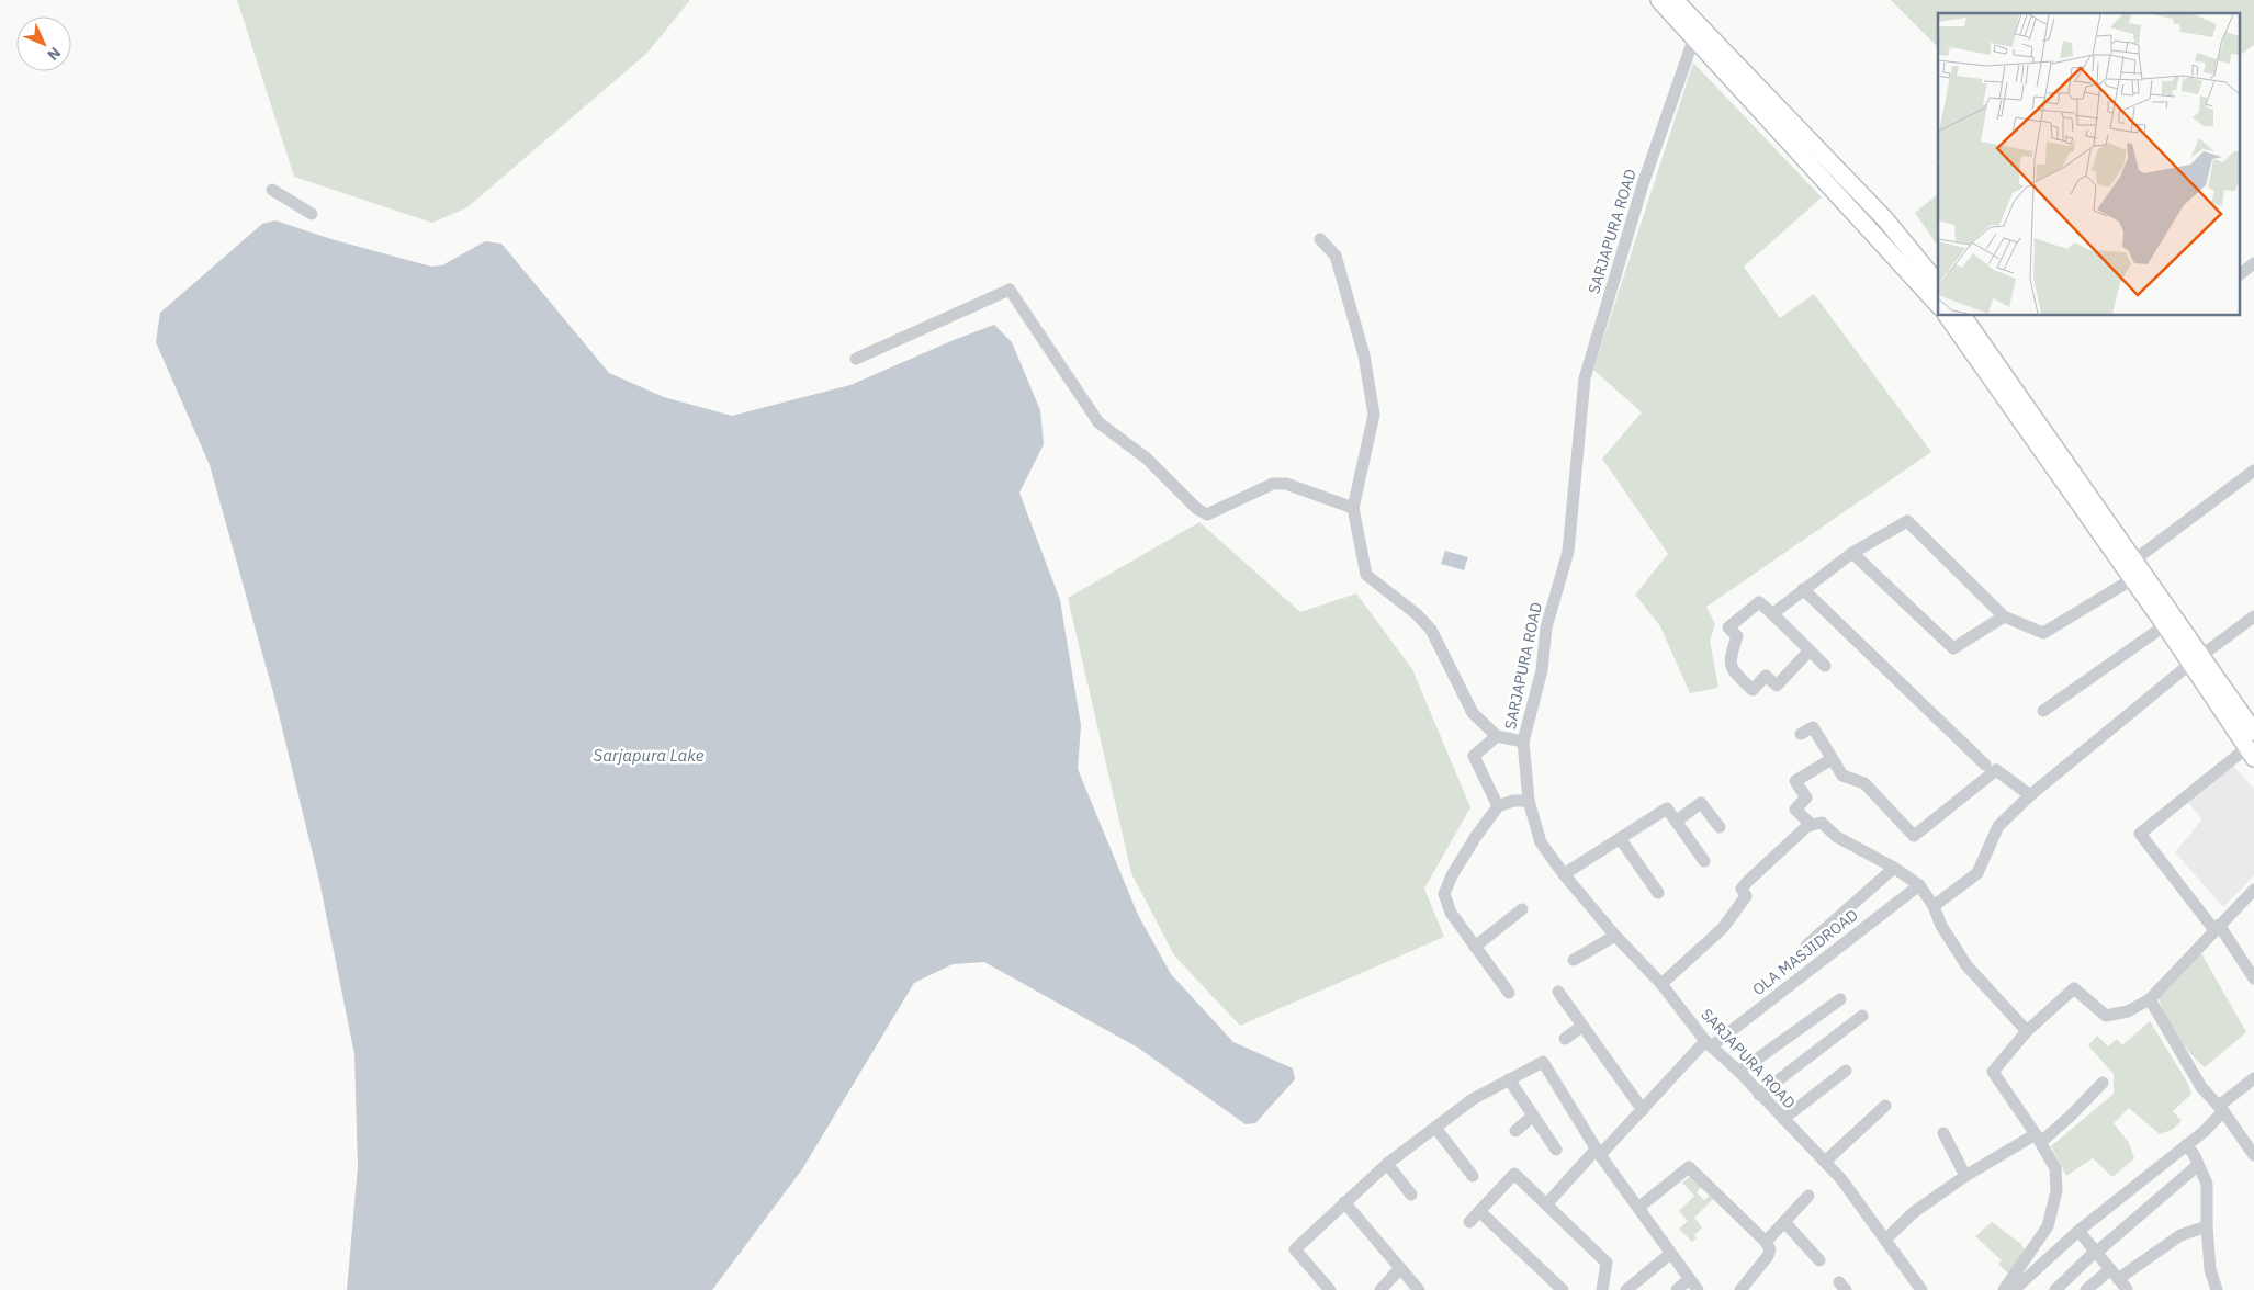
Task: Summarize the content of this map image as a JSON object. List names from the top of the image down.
{
  "streets": {
    "street": ["SARJAPURA ROAD", "OLA MASJIDROAD"]
  },
  "crossings": [
    ["SARJAPURA ROAD", "OLA MASJIDROAD"]
  ],
  "water": ["Sarjapura Lake"],
  "north": "bottom right"
}
